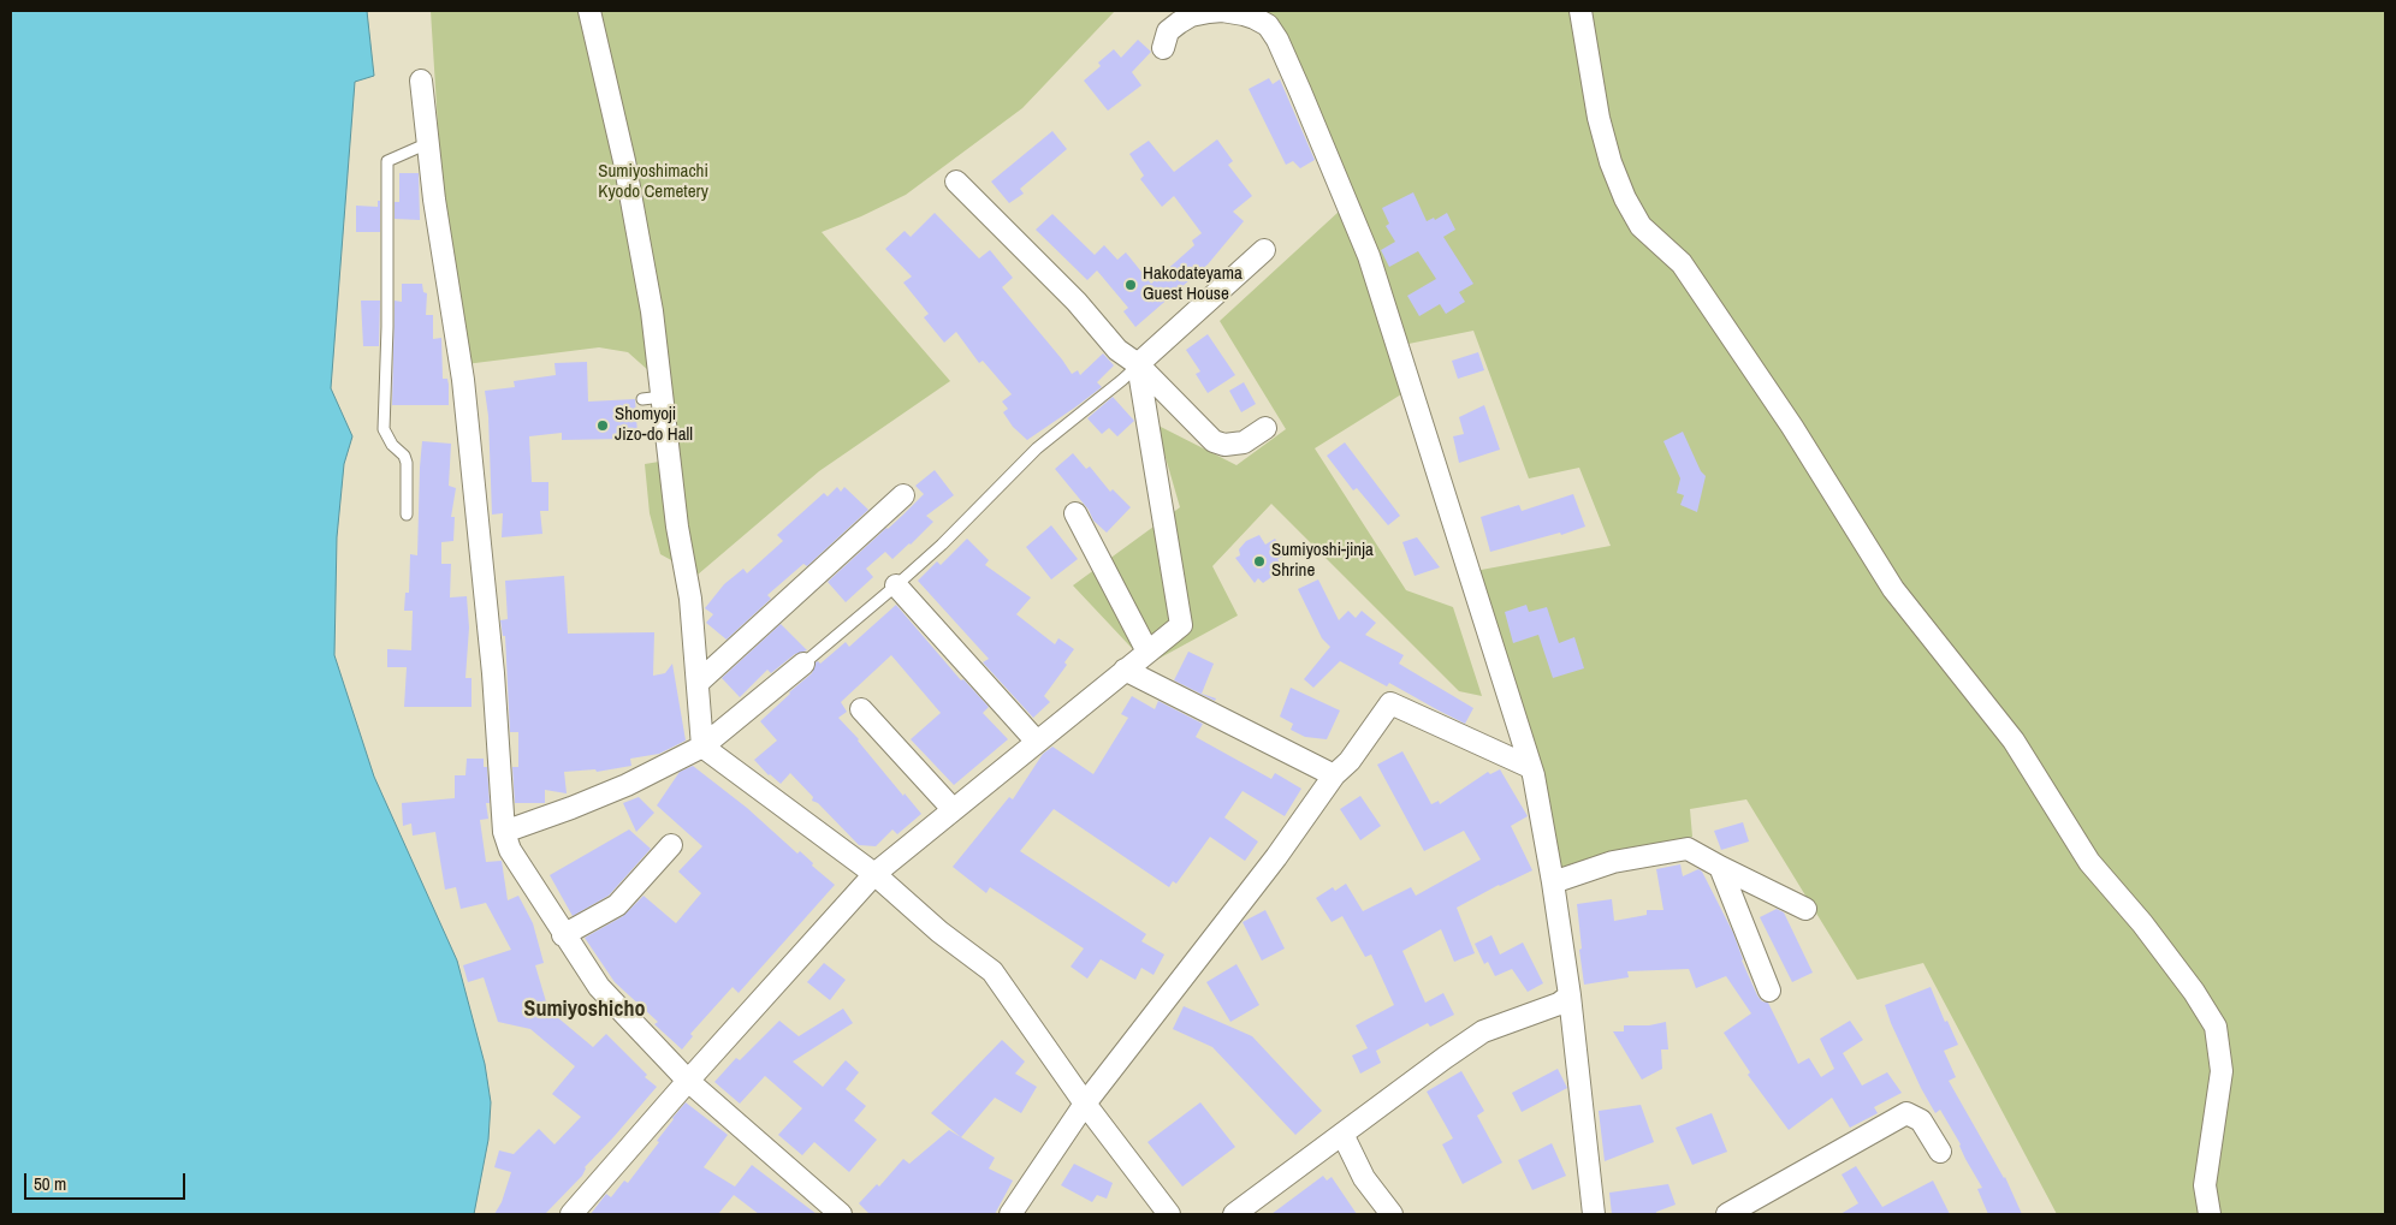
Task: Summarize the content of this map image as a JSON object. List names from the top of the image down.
{
  "districts": ["Sumiyoshicho"],
  "parks": ["Sumiyoshimachi Kyodo Cemetery"],
  "places": ["Hakodateyama Guest House", "Shomyoji Jizo-do Hall", "Sumiyoshi-jinja Shrine"],
  "scale_bar": "50 m"
}
